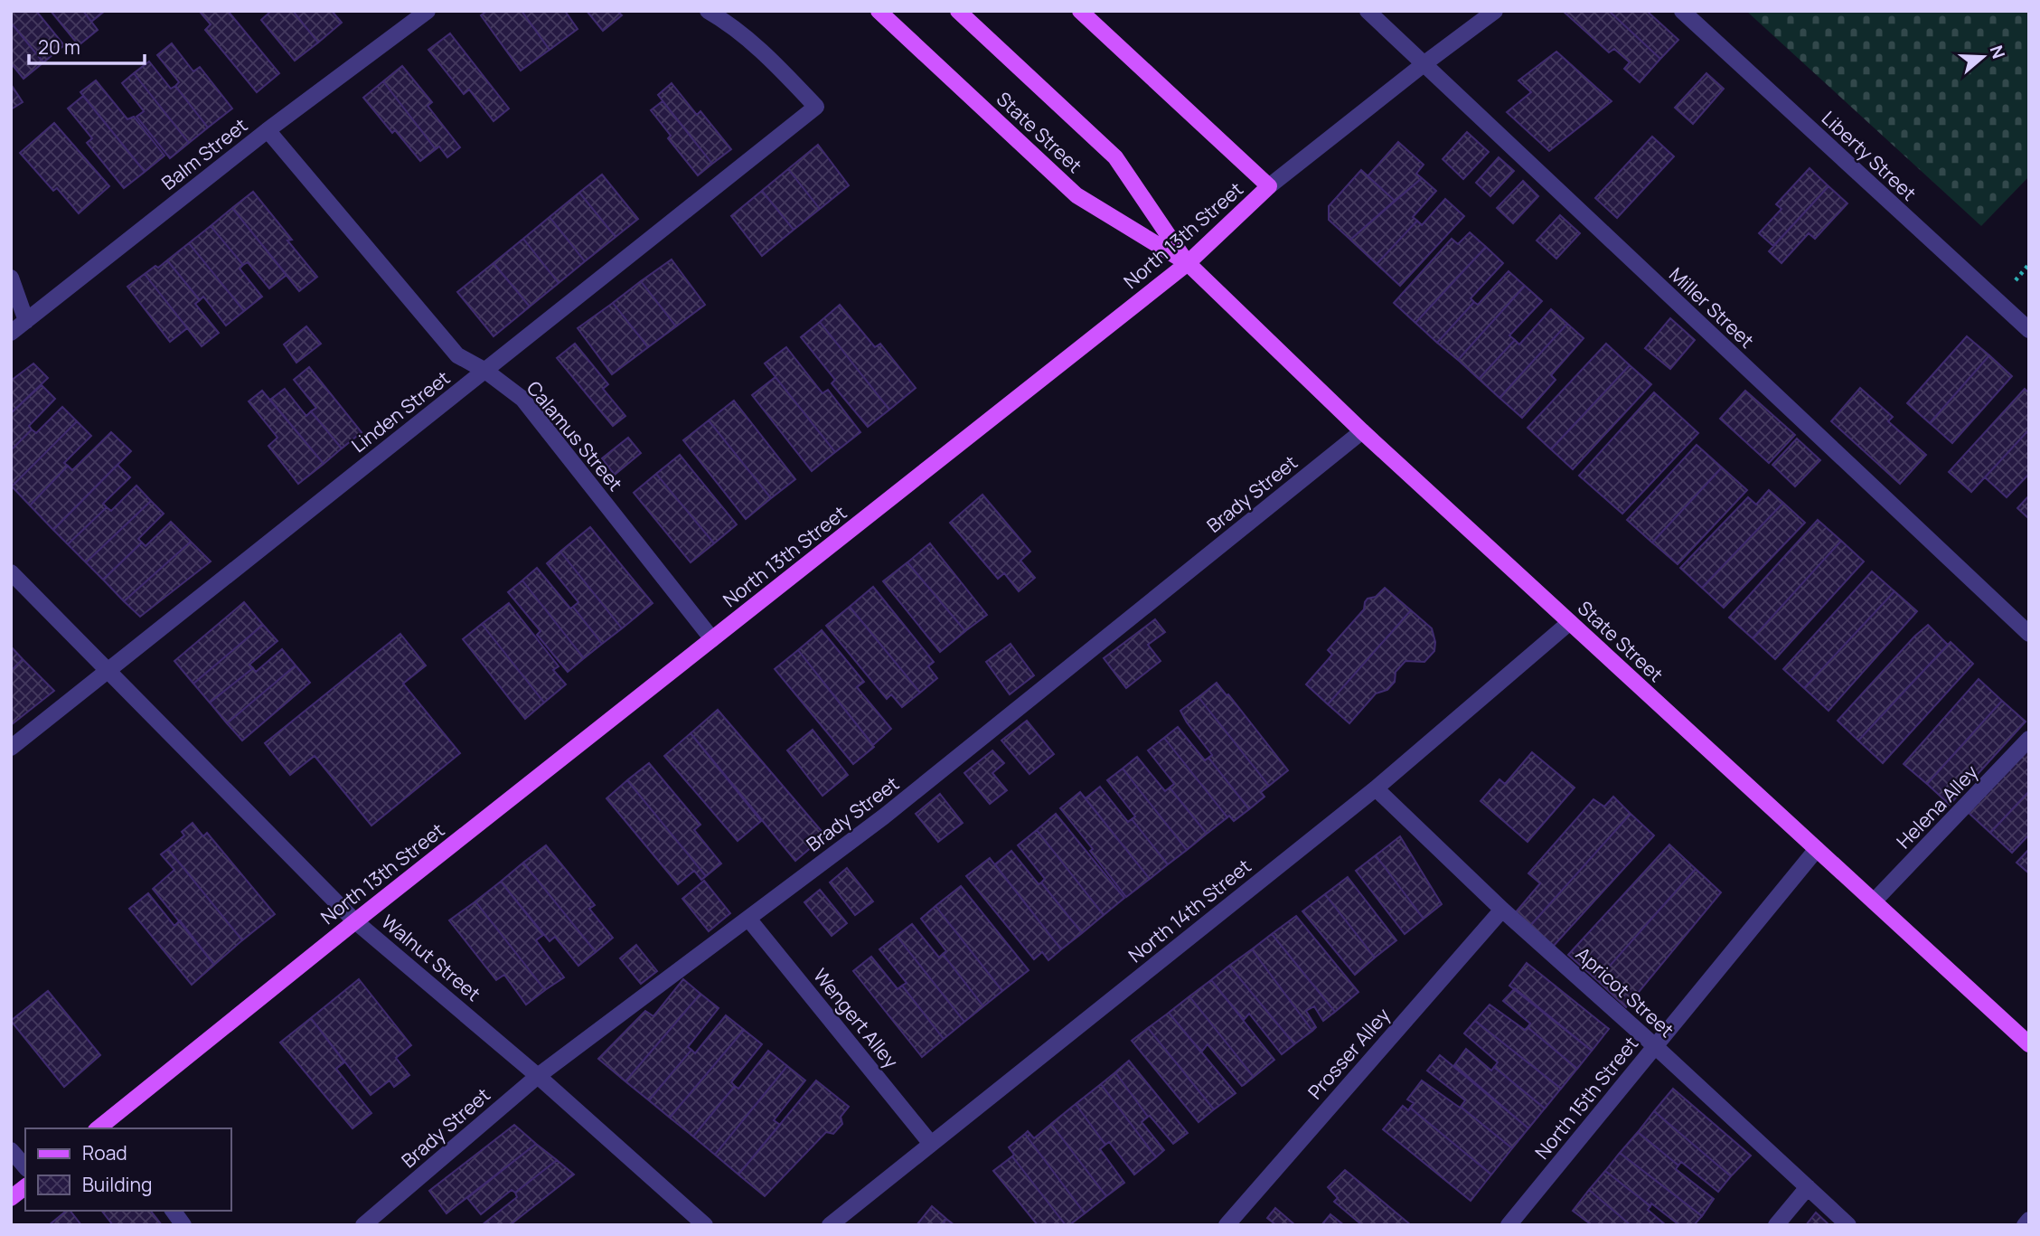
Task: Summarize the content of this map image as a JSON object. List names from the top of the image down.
{
  "streets": {
    "main road": ["State Street", "North 13th Street"],
    "street": [
      "Balm Street",
      "Liberty Street",
      "Miller Street",
      "Linden Street",
      "Calamus Street",
      "Brady Street",
      "Helena Alley",
      "North 14th Street",
      "Walnut Street",
      "Apricot Street",
      "Wengert Alley",
      "Prosser Alley",
      "North 15th Street"
    ]
  },
  "crossings": [
    ["State Street", "North 13th Street"],
    ["State Street", "Brady Street"],
    ["State Street", "Helena Alley"],
    ["State Street", "North 14th Street"],
    ["State Street", "North 15th Street"],
    ["Balm Street", "Calamus Street"],
    ["North 13th Street", "Miller Street"],
    ["North 13th Street", "Calamus Street"],
    ["North 13th Street", "Walnut Street"],
    ["Linden Street", "Calamus Street"],
    ["Linden Street", "Walnut Street"],
    ["Brady Street", "Walnut Street"],
    ["Brady Street", "Wengert Alley"],
    ["North 14th Street", "Apricot Street"],
    ["North 14th Street", "Wengert Alley"],
    ["Apricot Street", "Prosser Alley"],
    ["Apricot Street", "North 15th Street"]
  ],
  "legend": ["Road", "Building"],
  "scale_bar": "20 m",
  "north": "right"
}
